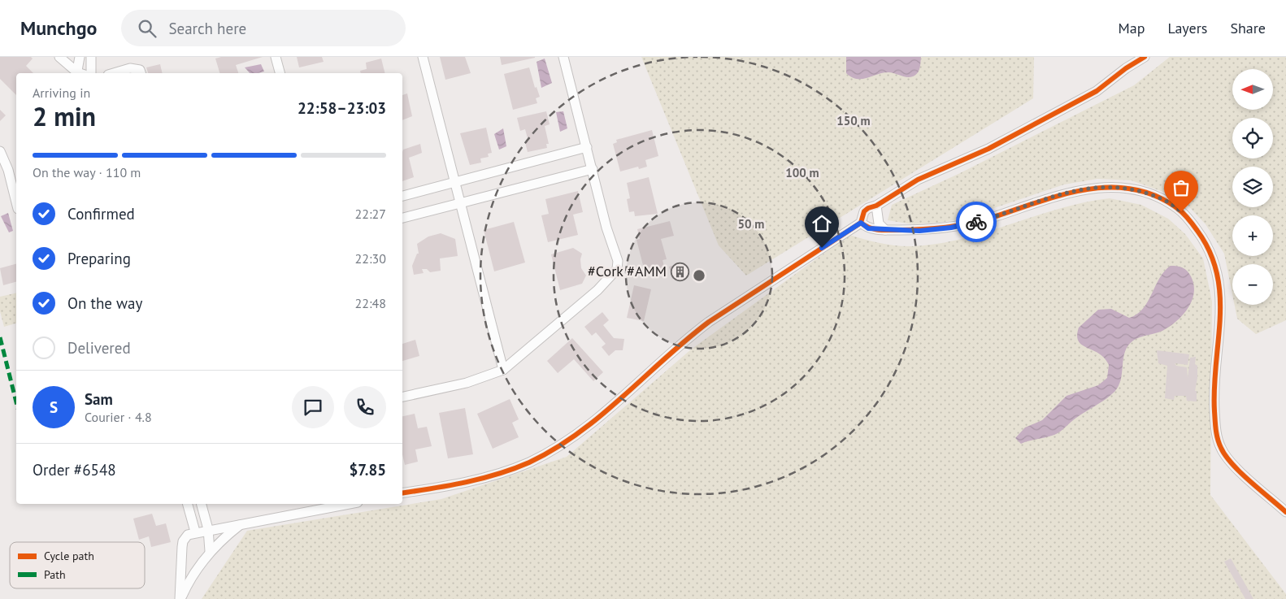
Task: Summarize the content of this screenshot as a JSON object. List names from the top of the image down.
{
  "places": {
    "building": ["#Cork #AMM"]
  },
  "legend": ["Cycle path", "Path"],
  "north": "left",
  "page": {
    "header": "Munchgo",
    "search": "Search here",
    "nav": ["Map", "Layers", "Share"],
    "map_buttons": ["+", "−"],
    "heading": ["2 min", "Arriving in", "22:58–23:03"],
    "panel": [
      "Sam",
      "Courier · 4.8",
      "Order #6548",
      "$7.85"
    ],
    "bar": "On the way · 110 m",
    "list": [
      ["Confirmed", "22:27"],
      ["Preparing", "22:30"],
      ["On the way", "22:48"],
      "Delivered"
    ],
    "round": "S"
  },
  "rings": ["150 m", "100 m", "50 m"]
}
